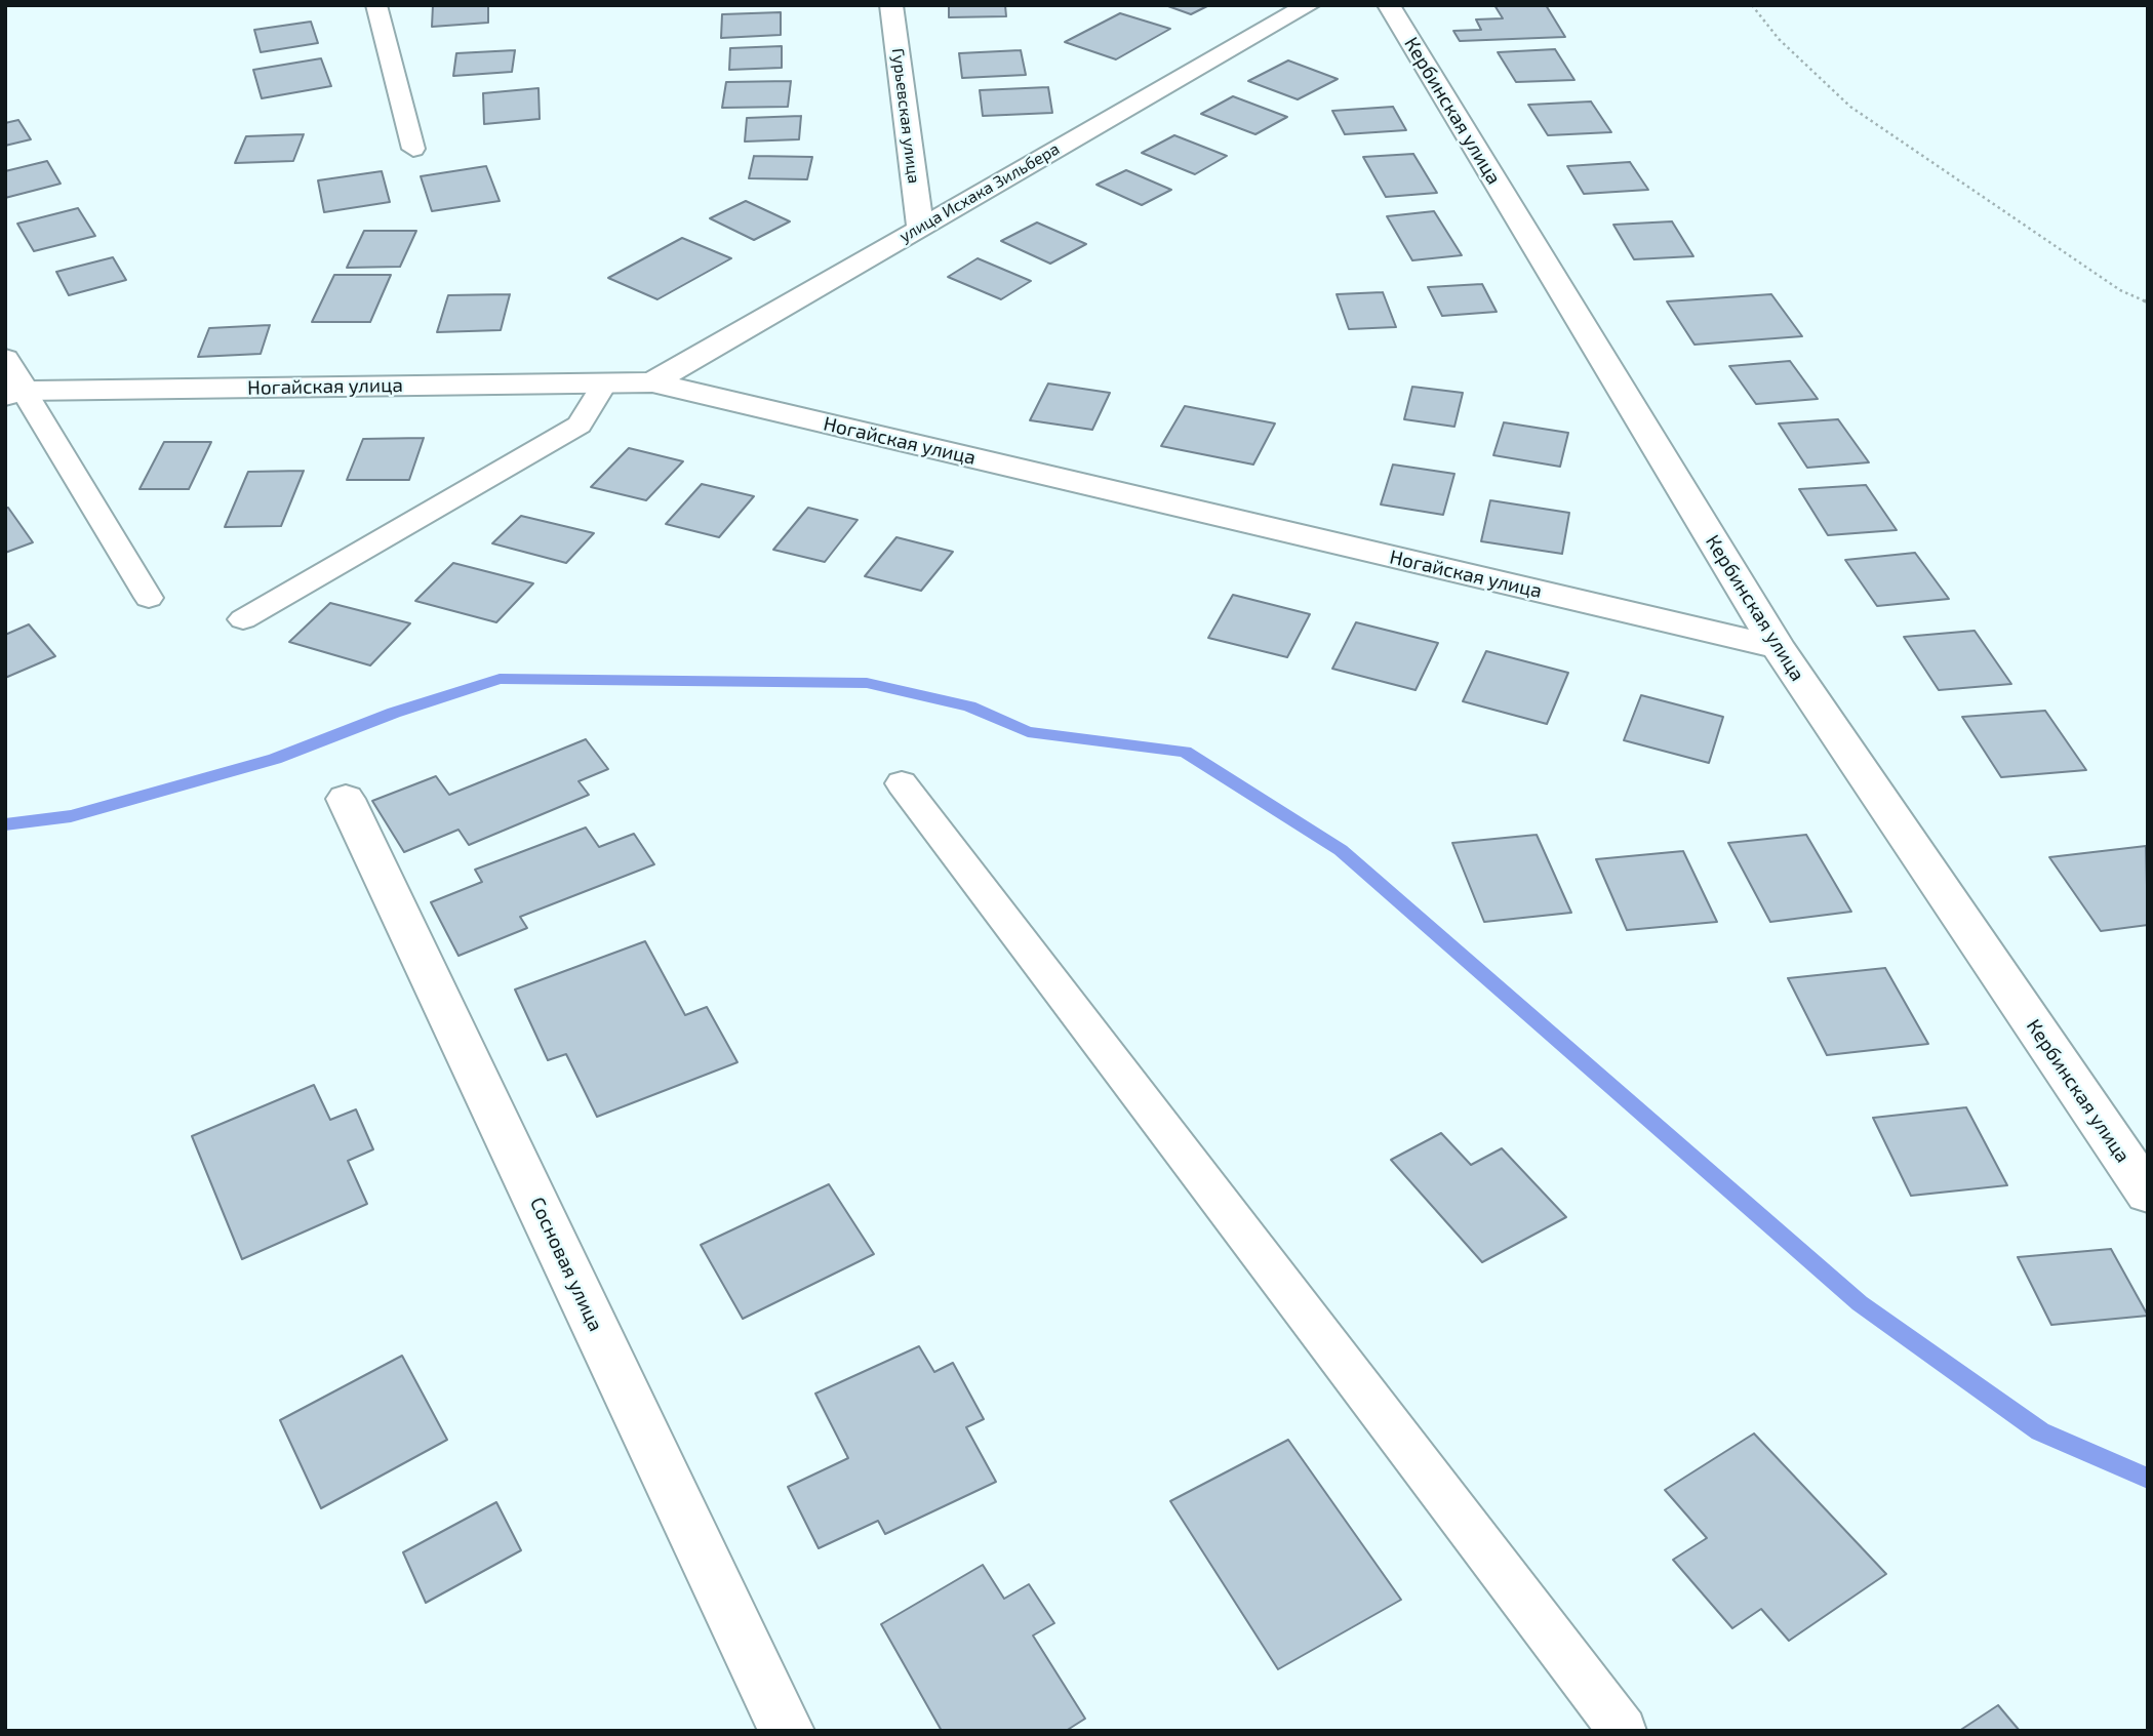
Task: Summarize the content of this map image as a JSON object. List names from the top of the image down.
{
  "streets": {
    "street": [
      "Кербинская улица",
      "Гурьевская улица",
      "улица Исхака Зильбера",
      "Ногайская улица",
      "Сосновая улица"
    ]
  },
  "crossings": [
    ["Кербинская улица", "Ногайская улица"],
    ["Гурьевская улица", "улица Исхака Зильбера"],
    ["улица Исхака Зильбера", "Ногайская улица"]
  ]
}
